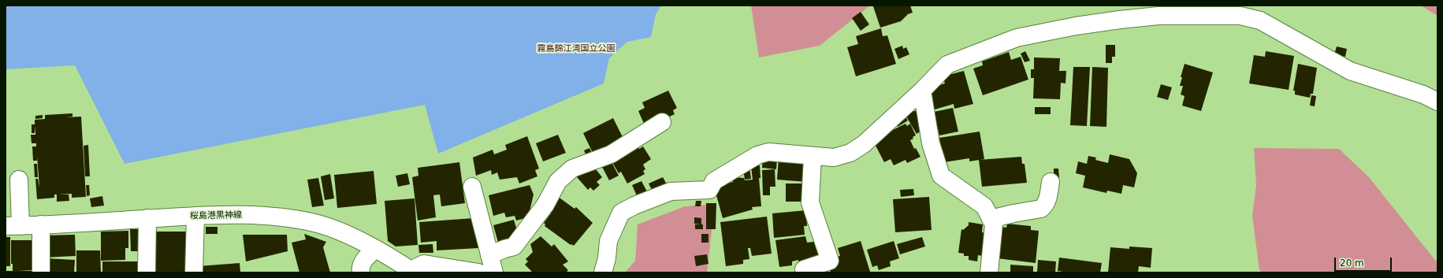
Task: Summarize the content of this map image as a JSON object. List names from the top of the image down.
{
  "streets": {
    "street": ["桜島港黒神線"]
  },
  "parks": ["霧島錦江湾国立公園"],
  "scale_bar": "20 m"
}
